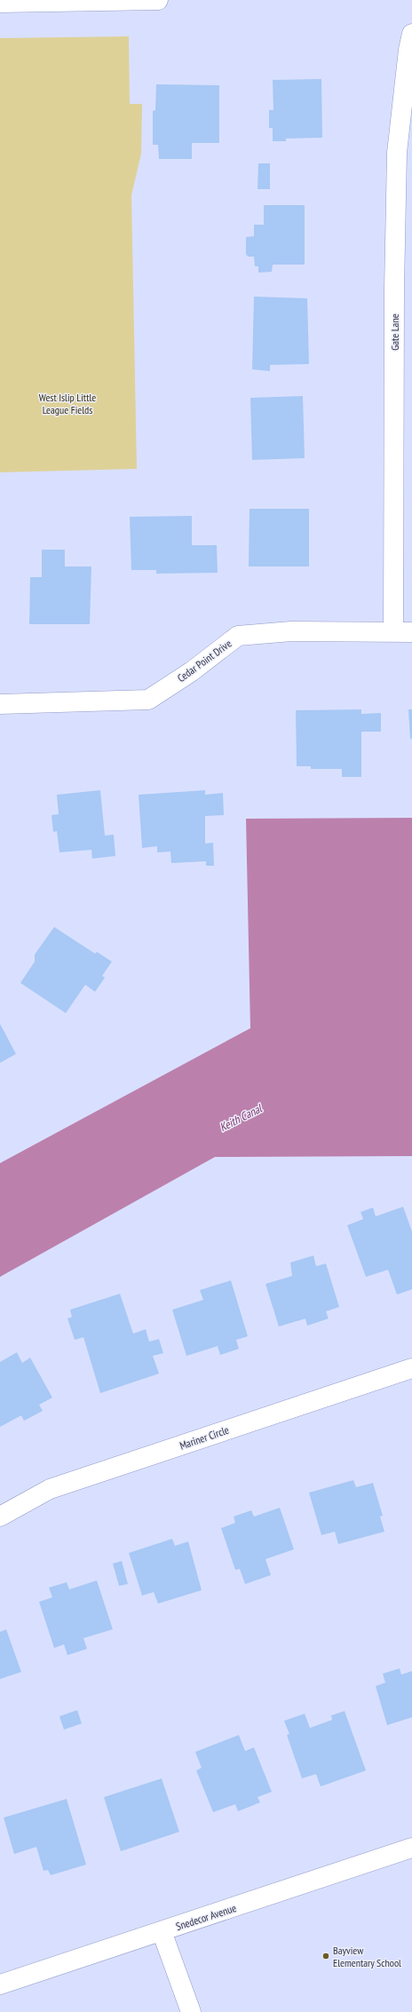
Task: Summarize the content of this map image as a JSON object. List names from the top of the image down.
{
  "streets": {
    "street": [
      "Gate Lane",
      "Cedar Point Drive",
      "Mariner Circle",
      "Snedecor Avenue"
    ]
  },
  "crossings": [
    ["Gate Lane", "Cedar Point Drive"]
  ],
  "water": ["Keith Canal"],
  "parks": ["West Islip Little League Fields"],
  "places": ["Bayview Elementary School"]
}
